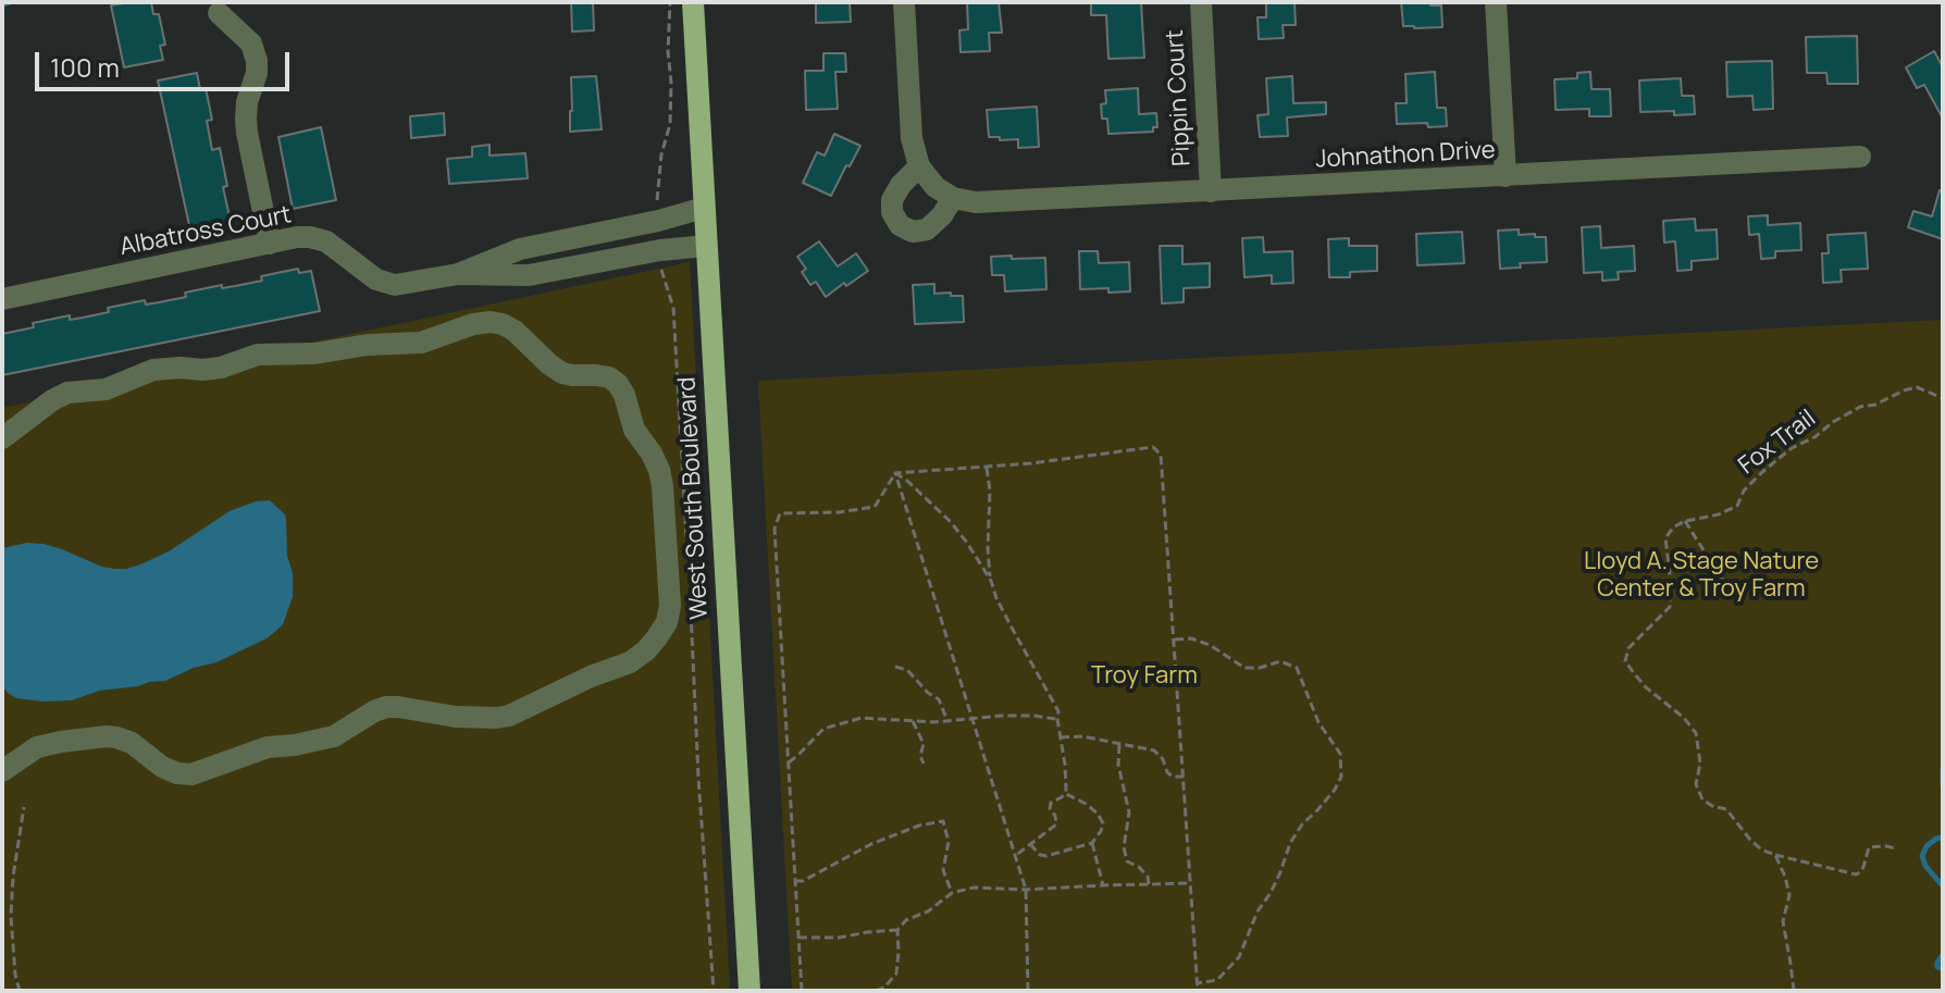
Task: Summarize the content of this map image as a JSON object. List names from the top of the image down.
{
  "streets": {
    "main road": ["West South Boulevard"],
    "street": ["Pippin Court", "Johnathon Drive", "Albatross Court"],
    "path": ["Fox Trail"]
  },
  "crossings": [
    ["Pippin Court", "Johnathon Drive"],
    ["Albatross Court", "West South Boulevard"]
  ],
  "parks": ["Lloyd A. Stage Nature Center & Troy Farm", "Troy Farm"],
  "scale_bar": "100 m"
}
